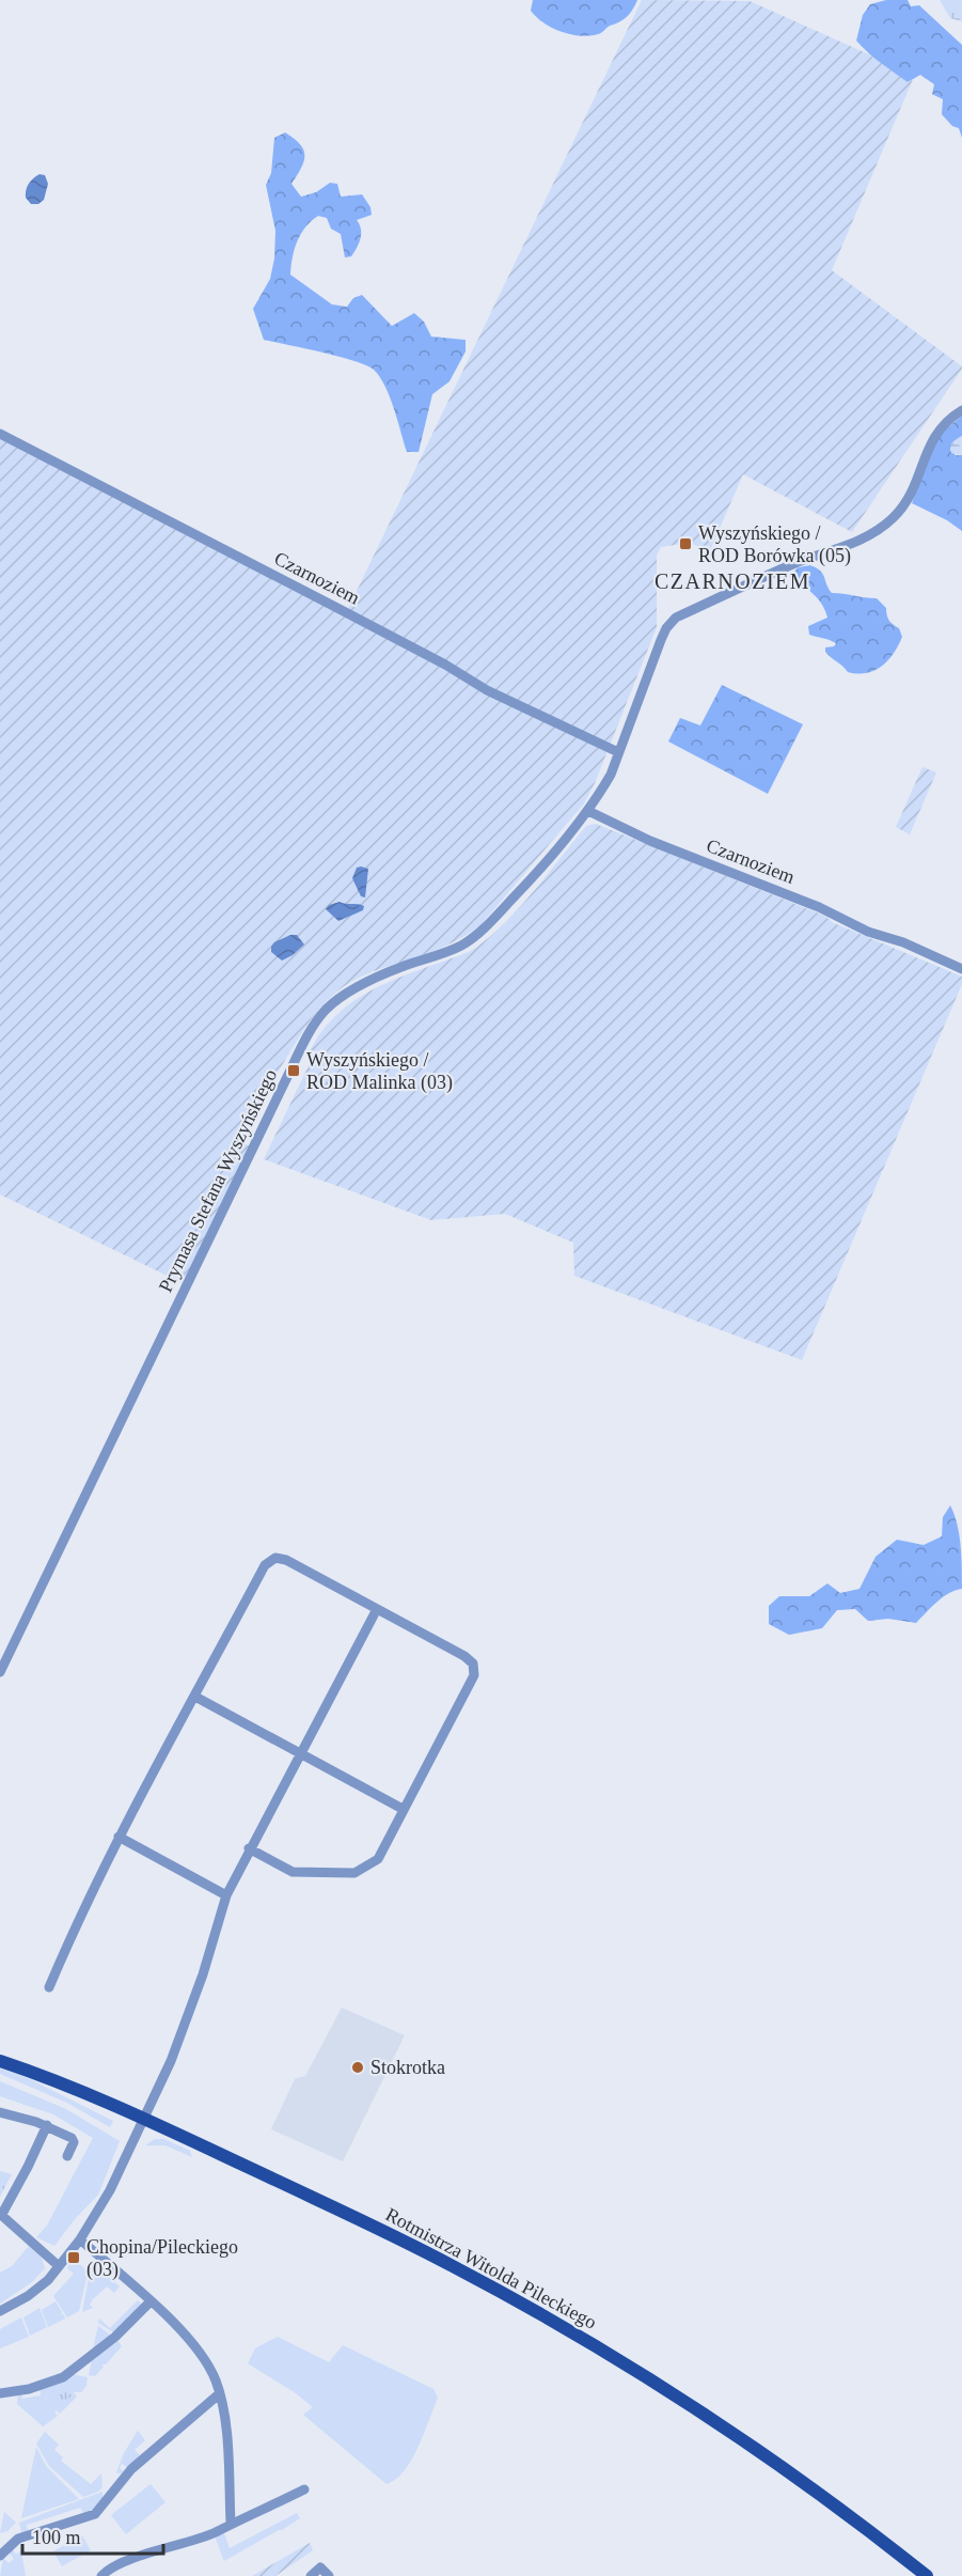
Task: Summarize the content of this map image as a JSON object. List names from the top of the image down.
{
  "streets": {
    "main road": ["Rotmistrza Witolda Pileckiego"],
    "street": ["Czarnoziem", "Prymasa Stefana Wyszyńskiego"]
  },
  "crossings": [
    ["Czarnoziem", "Prymasa Stefana Wyszyńskiego"]
  ],
  "districts": ["CZARNOZIEM"],
  "places": {
    "transit": ["Wyszyńskiego / ROD Borówka (05)", "Wyszyńskiego / ROD Malinka (03)", "Chopina/Pileckiego (03)"],
    "other": ["Stokrotka"]
  },
  "scale_bar": "100 m"
}
